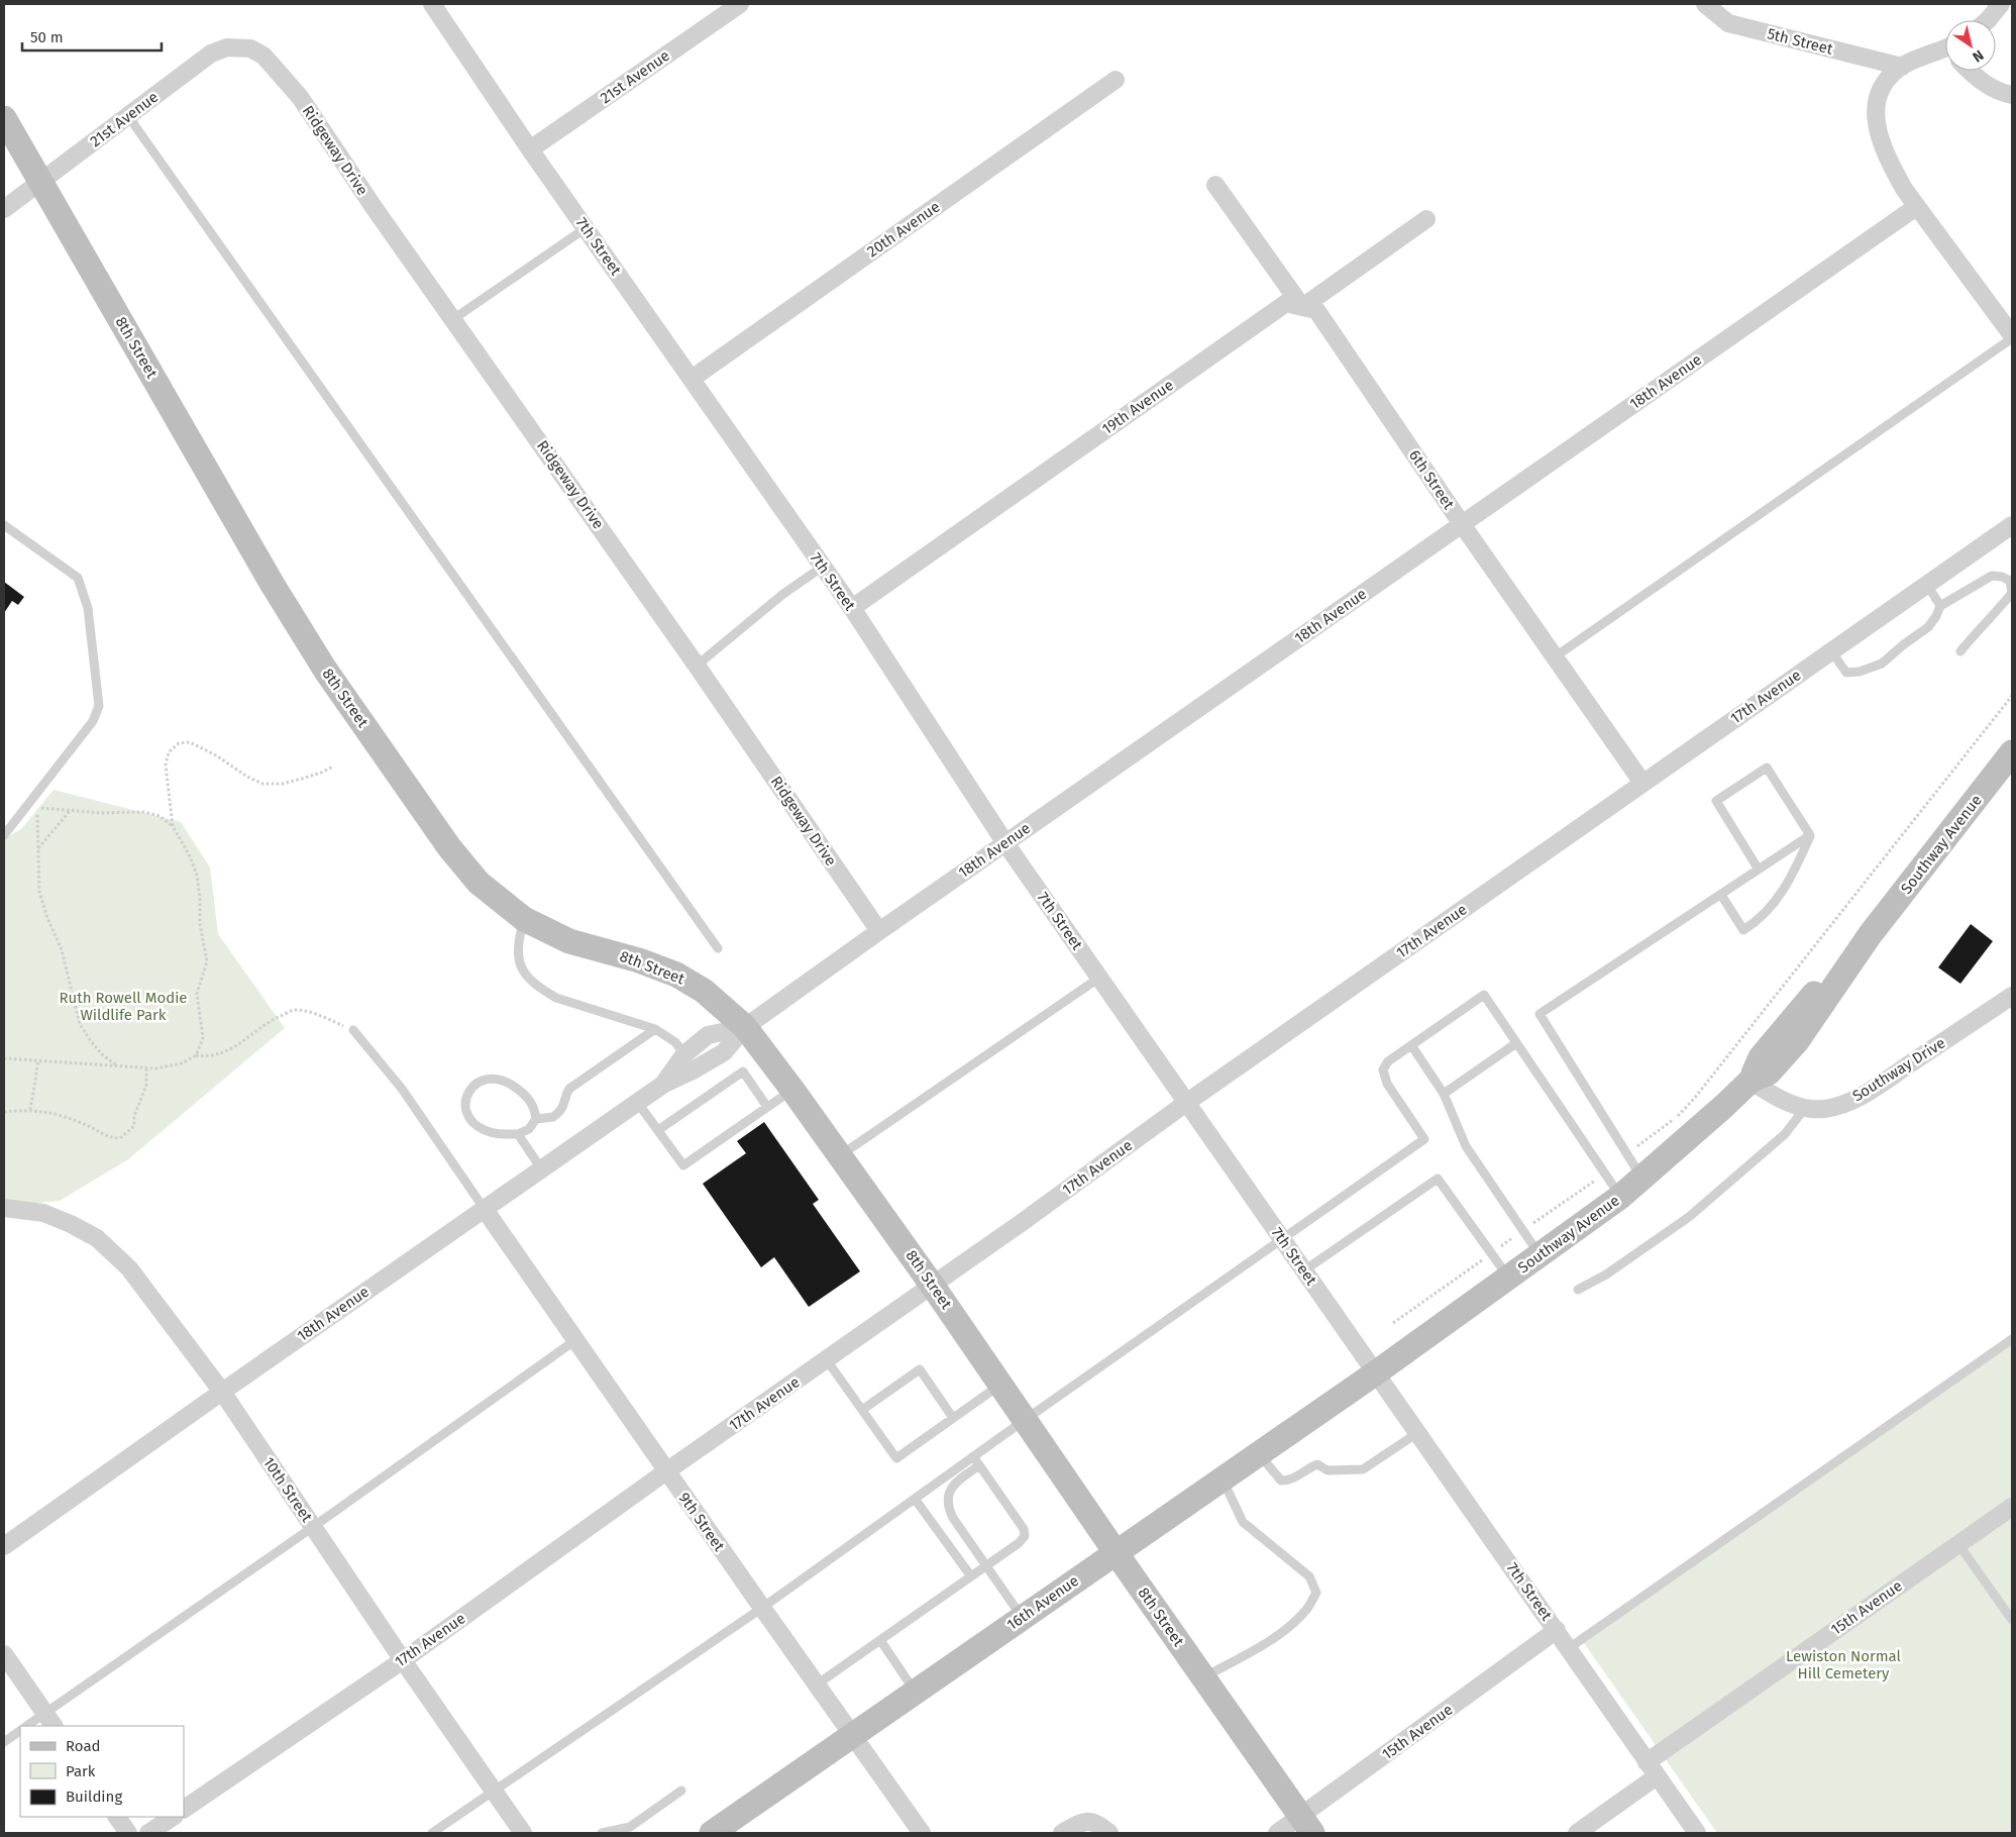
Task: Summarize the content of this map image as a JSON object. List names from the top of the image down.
{
  "streets": {
    "main road": ["8th Street", "Southway Avenue", "16th Avenue"],
    "street": [
      "5th Street",
      "21st Avenue",
      "Ridgeway Drive",
      "20th Avenue",
      "7th Street",
      "18th Avenue",
      "19th Avenue",
      "6th Street",
      "17th Avenue",
      "Southway Drive",
      "10th Street",
      "9th Street",
      "15th Avenue"
    ]
  },
  "crossings": [
    ["21st Avenue", "Ridgeway Drive"],
    ["21st Avenue", "7th Street"],
    ["21st Avenue", "8th Street"],
    ["Ridgeway Drive", "18th Avenue"],
    ["20th Avenue", "7th Street"],
    ["7th Street", "18th Avenue"],
    ["7th Street", "19th Avenue"],
    ["7th Street", "17th Avenue"],
    ["7th Street", "Southway Avenue"],
    ["7th Street", "16th Avenue"],
    ["7th Street", "15th Avenue"],
    ["8th Street", "18th Avenue"],
    ["8th Street", "17th Avenue"],
    ["8th Street", "16th Avenue"],
    ["8th Street", "15th Avenue"],
    ["18th Avenue", "6th Street"],
    ["18th Avenue", "10th Street"],
    ["18th Avenue", "9th Street"],
    ["19th Avenue", "6th Street"],
    ["6th Street", "17th Avenue"],
    ["17th Avenue", "10th Street"],
    ["17th Avenue", "9th Street"],
    ["Southway Avenue", "Southway Drive"],
    ["Southway Avenue", "16th Avenue"],
    ["9th Street", "16th Avenue"]
  ],
  "parks": ["Ruth Rowell Modie Wildlife Park", "Lewiston Normal Hill Cemetery"],
  "legend": ["Road", "Park", "Building"],
  "scale_bar": "50 m",
  "north": "bottom right"
}
